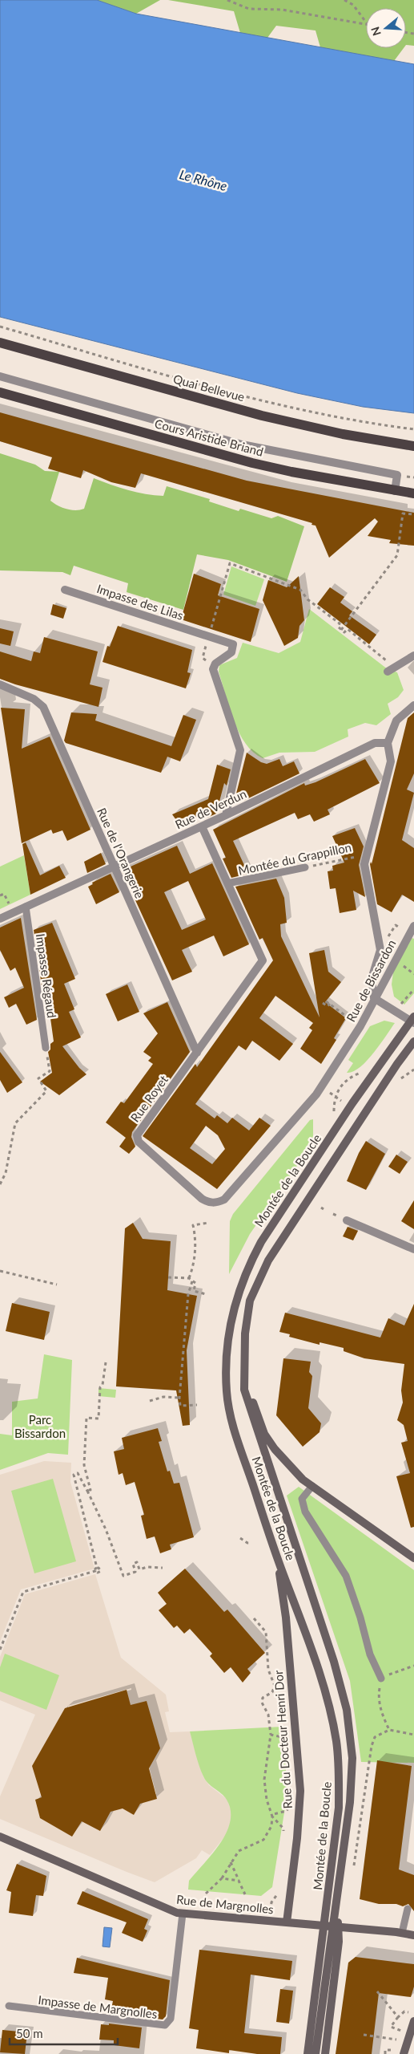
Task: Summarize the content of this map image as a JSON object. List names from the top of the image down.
{
  "streets": {
    "main road": [
      "Quai Bellevue",
      "Cours Aristide Briand",
      "Montée de la Boucle",
      "Rue du Docteur Henri Dor",
      "Rue de Margnolles"
    ],
    "street": [
      "Impasse des Lilas",
      "Rue de Verdun",
      "Rue de l'Orangerie",
      "Rue de Bissardon",
      "Rue Royet"
    ],
    "lane": ["Montée du Grappillon", "Impasse Régaud", "Impasse de Margnolles"]
  },
  "crossings": [
    ["Rue de Verdun", "Rue de l'Orangerie"],
    ["Rue de Verdun", "Impasse Régaud"],
    ["Rue de Verdun", "Rue Royet"],
    ["Rue de l'Orangerie", "Rue Royet"],
    ["Montée du Grappillon", "Rue Royet"],
    ["Rue de Bissardon", "Rue Royet"],
    ["Montée de la Boucle", "Rue du Docteur Henri Dor"],
    ["Rue du Docteur Henri Dor", "Rue de Margnolles"],
    ["Rue de Margnolles", "Impasse de Margnolles"]
  ],
  "water": ["Le Rhône"],
  "parks": ["Parc Bissardon"],
  "scale_bar": "50 m",
  "north": "left"
}
